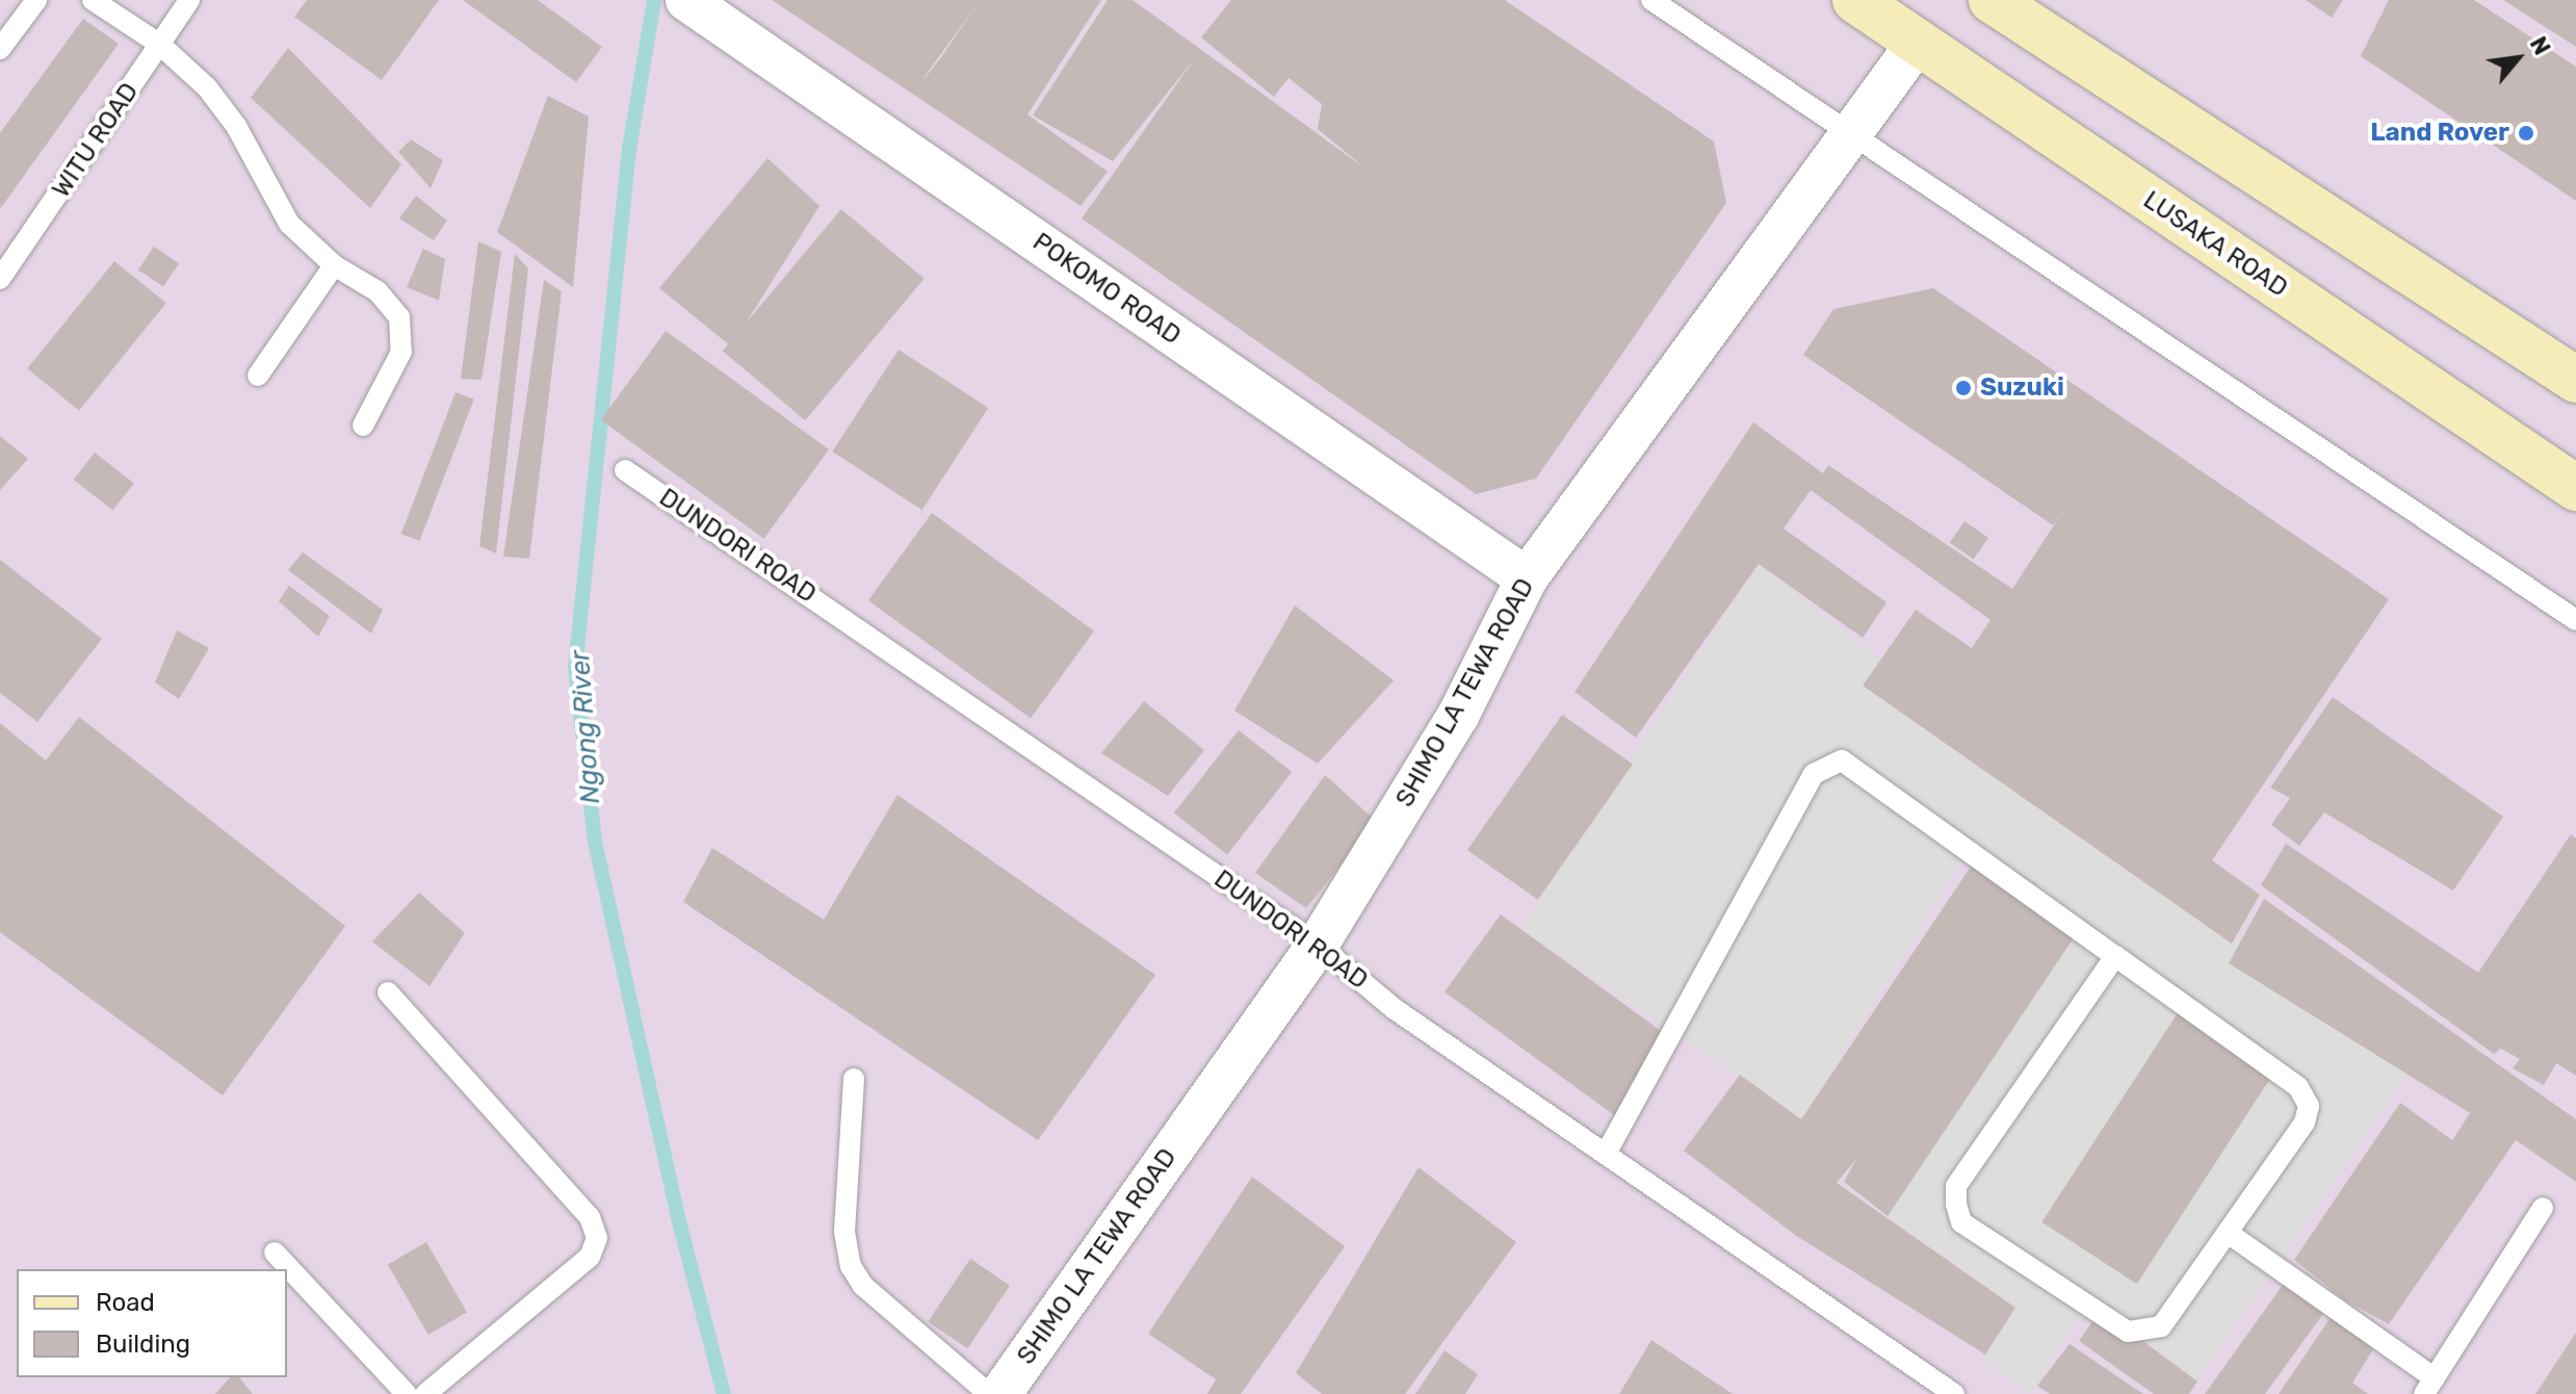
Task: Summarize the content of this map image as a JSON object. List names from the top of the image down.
{
  "streets": {
    "main road": ["LUSAKA ROAD"],
    "street": ["POKOMO ROAD", "SHIMO LA TEWA ROAD"],
    "lane": ["WITU ROAD", "DUNDORI ROAD"]
  },
  "crossings": [
    ["LUSAKA ROAD", "SHIMO LA TEWA ROAD"],
    ["POKOMO ROAD", "SHIMO LA TEWA ROAD"],
    ["DUNDORI ROAD", "SHIMO LA TEWA ROAD"]
  ],
  "water": ["Ngong River"],
  "places": ["Land Rover", "Suzuki"],
  "legend": ["Road", "Building"],
  "north": "top right"
}
